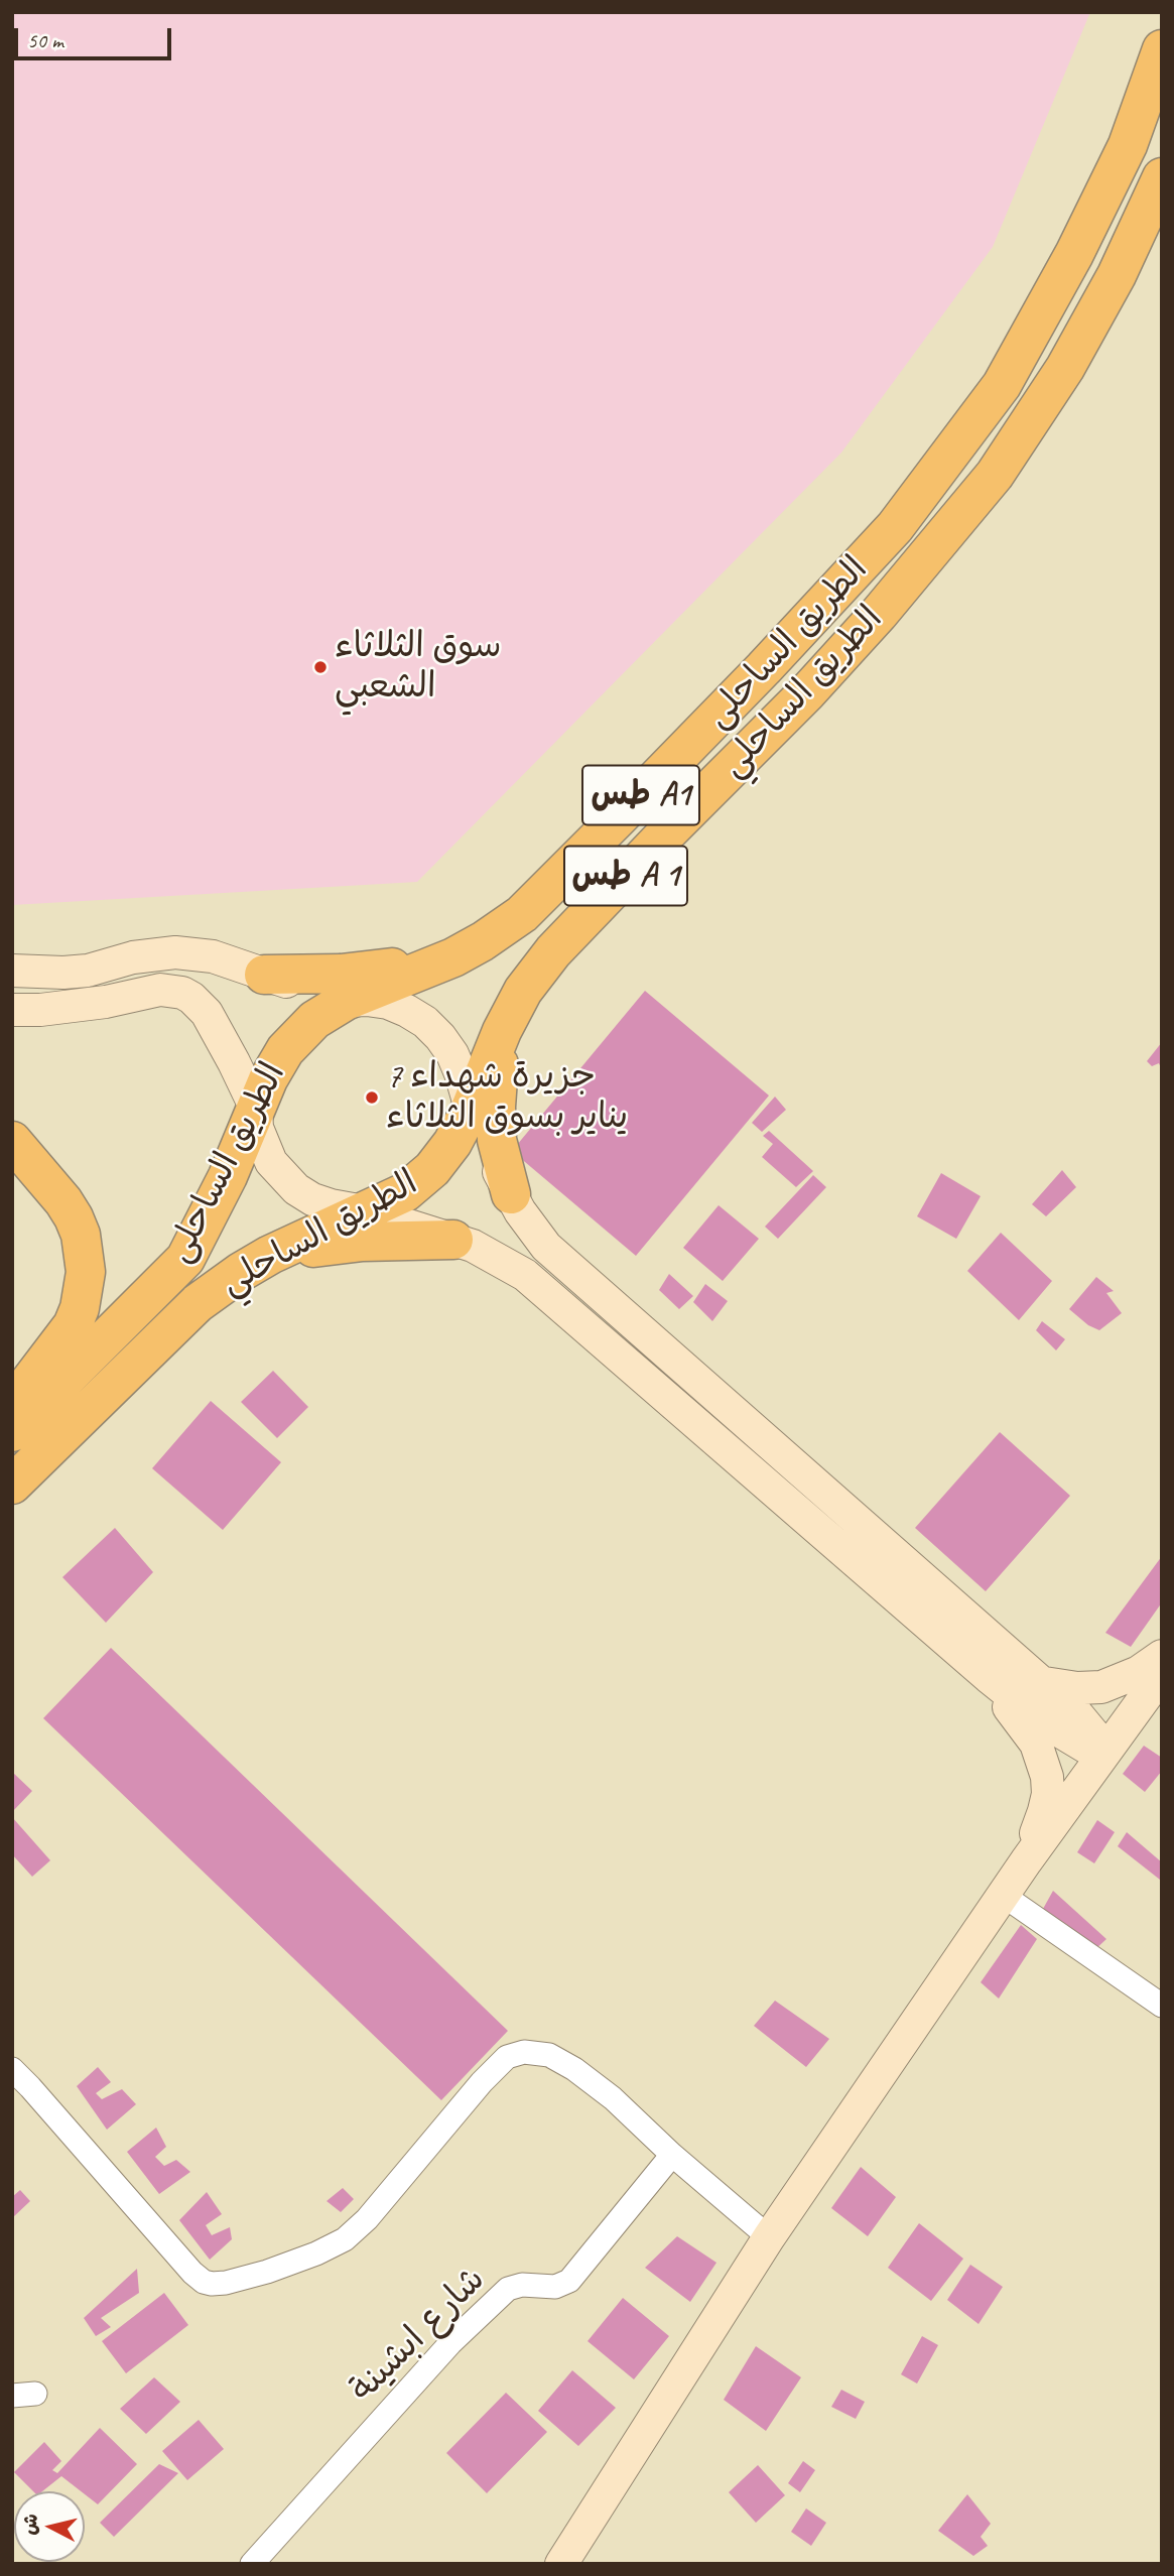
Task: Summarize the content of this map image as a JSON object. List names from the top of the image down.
{
  "streets": {
    "highway": [
      "الطريق الساحلى",
      "الطريق الساحلي",
      "طس A1",
      "طس A 1"
    ],
    "street": ["شارع ابشينة"]
  },
  "crossings": [
    ["الطريق الساحلى", "الطريق الساحلي"]
  ],
  "places": ["سوق الثلاثاء الشعبي", "جزيرة شهداء 7 يناير بسوق الثلاثاء"],
  "scale_bar": "50 m",
  "north": "left"
}
